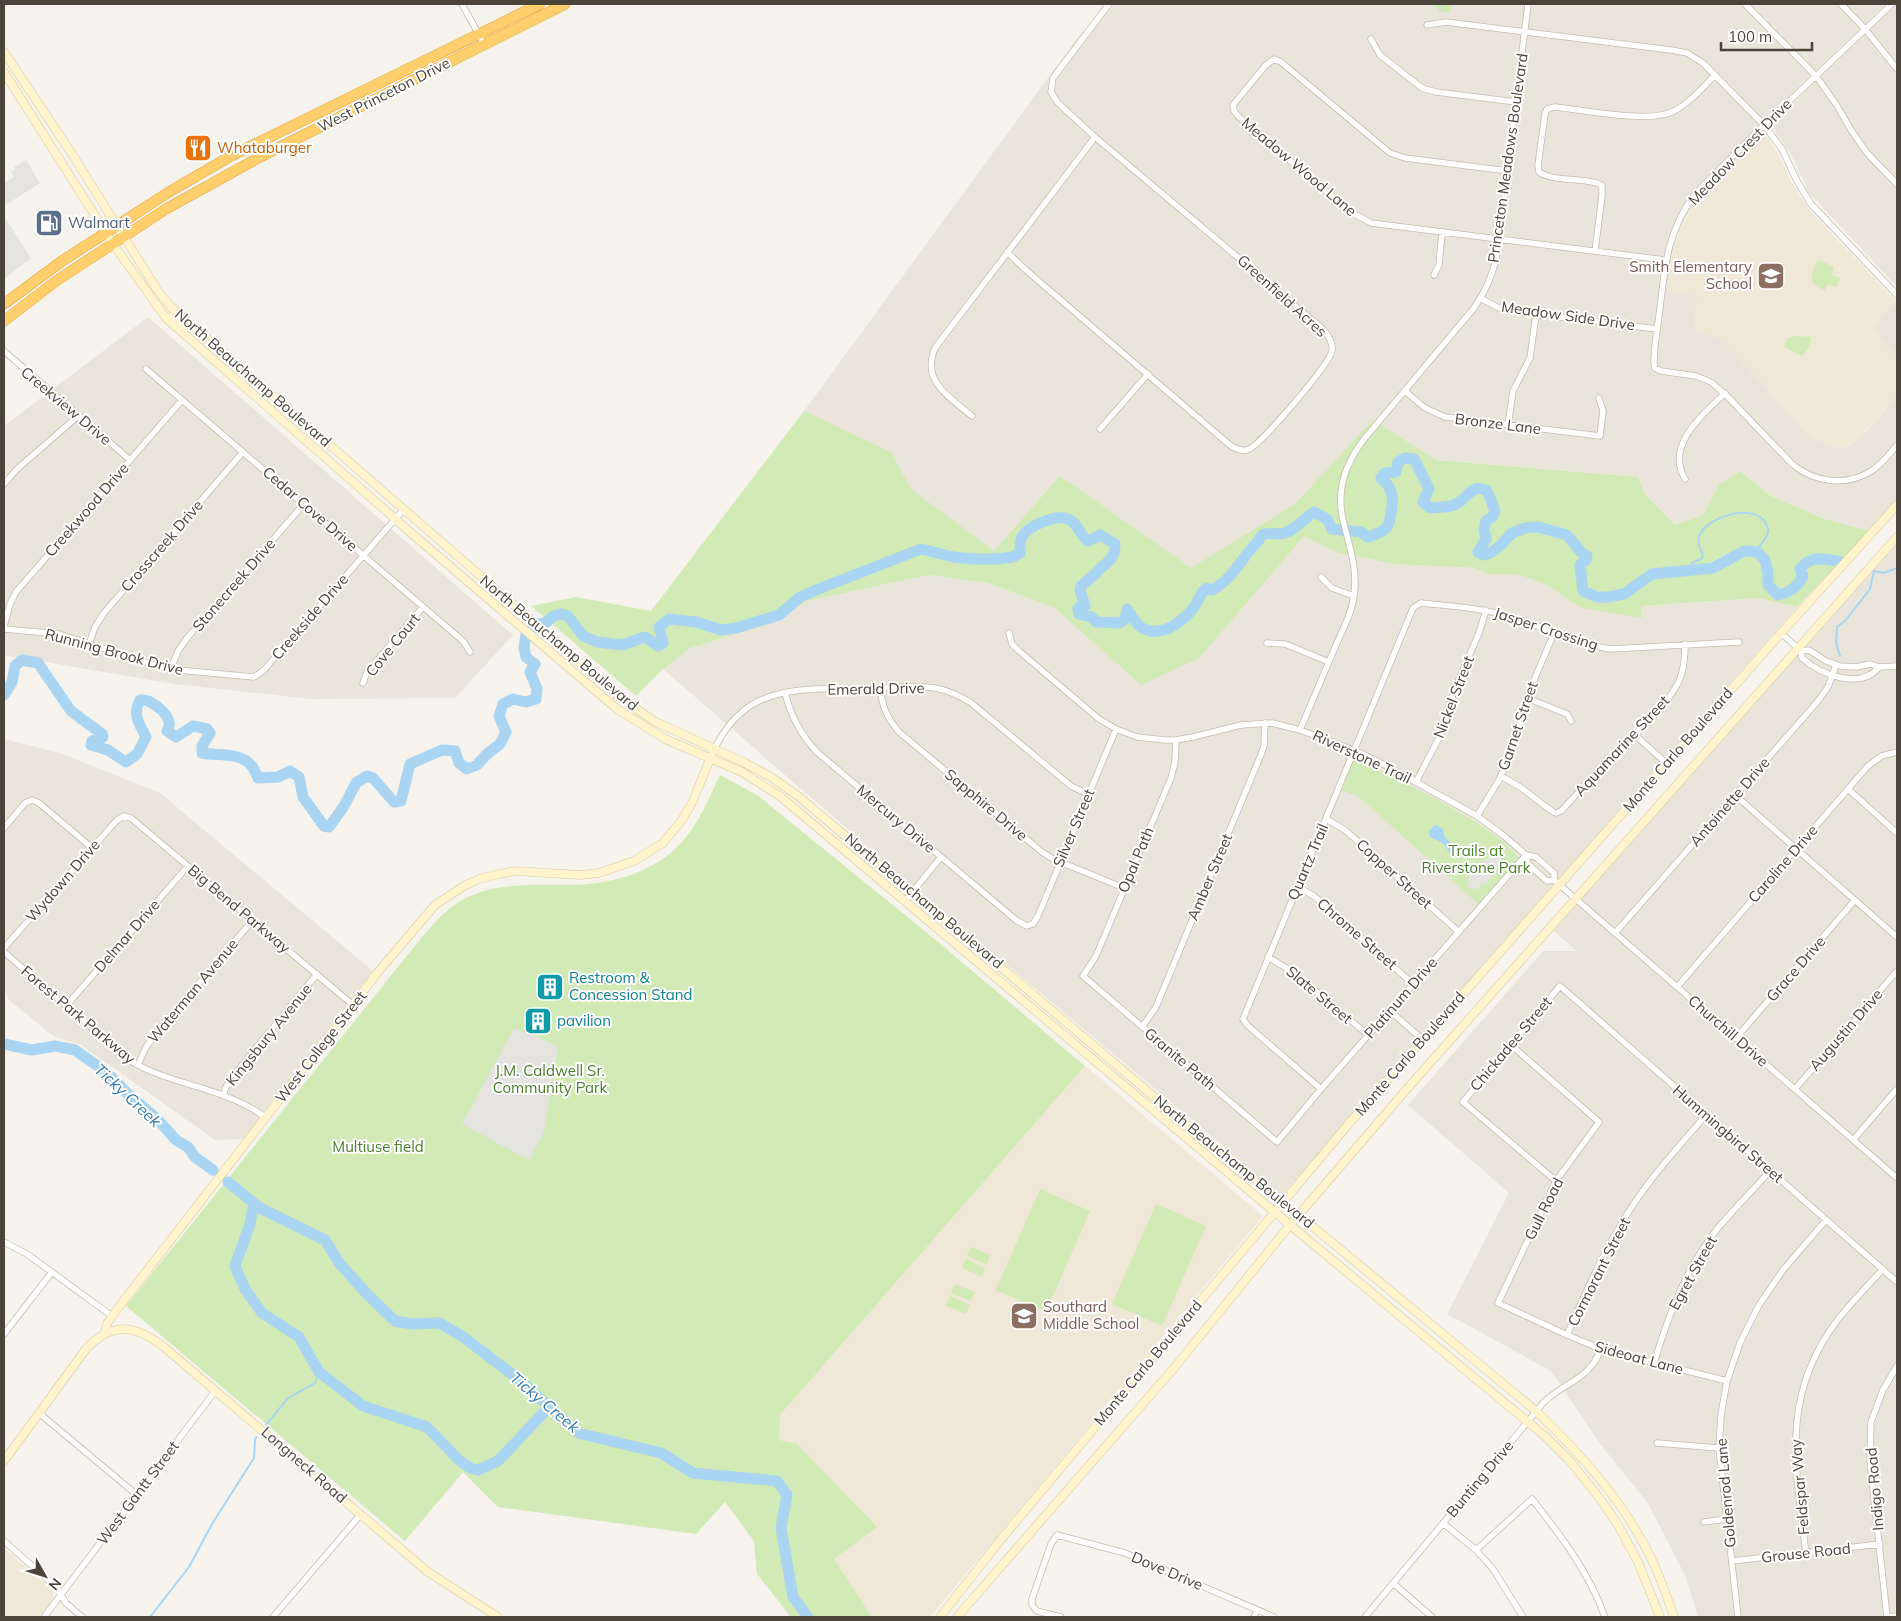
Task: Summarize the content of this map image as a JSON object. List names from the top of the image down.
{
  "streets": {
    "highway": ["West Princeton Drive"],
    "street": [
      "Meadow Crest Drive",
      "Princeton Meadows Boulevard",
      "Meadow Wood Lane",
      "Greenfield Acres",
      "Meadow Side Drive",
      "North Beauchamp Boulevard",
      "Creekview Drive",
      "Bronze Lane",
      "Cedar Cove Drive",
      "Creekwood Drive",
      "Crosscreek Drive",
      "Stonecreek Drive",
      "Creekside Drive",
      "Jasper Crossing",
      "Cove Court",
      "Running Brook Drive",
      "Emerald Drive",
      "Nickel Street",
      "Garnet Street",
      "Aquamarine Street",
      "Monte Carlo Boulevard",
      "Riverstone Trail",
      "Antoinette Drive",
      "Sapphire Drive",
      "Mercury Drive",
      "Silver Street",
      "Opal Path",
      "Quartz Trail",
      "Caroline Drive",
      "Copper Street",
      "Amber Street",
      "Wydown Drive",
      "Big Bend Parkway",
      "Chrome Street",
      "Delmar Drive",
      "Grace Drive",
      "Waterman Avenue",
      "Slate Street",
      "Platinum Drive",
      "Forest Park Parkway",
      "Augustin Drive",
      "Churchill Drive",
      "Kingsbury Avenue",
      "Chickadee Street",
      "West College Street",
      "Granite Path",
      "Hummingbird Street",
      "Gull Road",
      "Cormorant Street",
      "Egret Street",
      "Sideoat Lane",
      "Longneck Road",
      "Bunting Drive",
      "Feldspar Way",
      "Indigo Road",
      "West Gantt Street",
      "Goldenrod Lane",
      "Grouse Road",
      "Dove Drive"
    ]
  },
  "crossings": [
    ["West Princeton Drive", "North Beauchamp Boulevard"],
    ["Meadow Crest Drive", "Meadow Wood Lane"],
    ["Meadow Crest Drive", "Meadow Side Drive"],
    ["Princeton Meadows Boulevard", "Meadow Wood Lane"],
    ["Princeton Meadows Boulevard", "Meadow Side Drive"],
    ["Princeton Meadows Boulevard", "Bronze Lane"],
    ["Princeton Meadows Boulevard", "Riverstone Trail"],
    ["North Beauchamp Boulevard", "Creekside Drive"],
    ["North Beauchamp Boulevard", "Emerald Drive"],
    ["North Beauchamp Boulevard", "Monte Carlo Boulevard"],
    ["North Beauchamp Boulevard", "West College Street"],
    ["North Beauchamp Boulevard", "Bunting Drive"],
    ["Creekview Drive", "Creekwood Drive"],
    ["Cedar Cove Drive", "Creekwood Drive"],
    ["Cedar Cove Drive", "Crosscreek Drive"],
    ["Cedar Cove Drive", "Stonecreek Drive"],
    ["Cedar Cove Drive", "Creekside Drive"],
    ["Cedar Cove Drive", "Cove Court"],
    ["Creekwood Drive", "Running Brook Drive"],
    ["Crosscreek Drive", "Running Brook Drive"],
    ["Stonecreek Drive", "Running Brook Drive"],
    ["Creekside Drive", "Running Brook Drive"],
    ["Jasper Crossing", "Nickel Street"],
    ["Jasper Crossing", "Garnet Street"],
    ["Jasper Crossing", "Aquamarine Street"],
    ["Jasper Crossing", "Quartz Trail"],
    ["Emerald Drive", "Sapphire Drive"],
    ["Emerald Drive", "Mercury Drive"],
    ["Emerald Drive", "Silver Street"],
    ["Emerald Drive", "West College Street"],
    ["Nickel Street", "Riverstone Trail"],
    ["Garnet Street", "Aquamarine Street"],
    ["Garnet Street", "Riverstone Trail"],
    ["Monte Carlo Boulevard", "Riverstone Trail"],
    ["Monte Carlo Boulevard", "Churchill Drive"],
    ["Riverstone Trail", "Silver Street"],
    ["Riverstone Trail", "Opal Path"],
    ["Riverstone Trail", "Quartz Trail"],
    ["Riverstone Trail", "Amber Street"],
    ["Riverstone Trail", "Platinum Drive"],
    ["Riverstone Trail", "Churchill Drive"],
    ["Antoinette Drive", "Churchill Drive"],
    ["Sapphire Drive", "Silver Street"],
    ["Sapphire Drive", "Opal Path"],
    ["Mercury Drive", "Silver Street"],
    ["Opal Path", "Granite Path"],
    ["Quartz Trail", "Copper Street"],
    ["Quartz Trail", "Chrome Street"],
    ["Quartz Trail", "Slate Street"],
    ["Quartz Trail", "Platinum Drive"],
    ["Caroline Drive", "Churchill Drive"],
    ["Copper Street", "Platinum Drive"],
    ["Amber Street", "Granite Path"],
    ["Wydown Drive", "Big Bend Parkway"],
    ["Big Bend Parkway", "Delmar Drive"],
    ["Big Bend Parkway", "Waterman Avenue"],
    ["Big Bend Parkway", "Kingsbury Avenue"],
    ["Big Bend Parkway", "West College Street"],
    ["Chrome Street", "Platinum Drive"],
    ["Delmar Drive", "Forest Park Parkway"],
    ["Grace Drive", "Churchill Drive"],
    ["Waterman Avenue", "Forest Park Parkway"],
    ["Slate Street", "Platinum Drive"],
    ["Platinum Drive", "Granite Path"],
    ["Forest Park Parkway", "Kingsbury Avenue"],
    ["Forest Park Parkway", "West College Street"],
    ["Augustin Drive", "Churchill Drive"],
    ["Chickadee Street", "Hummingbird Street"],
    ["Chickadee Street", "Gull Road"],
    ["West College Street", "Longneck Road"],
    ["Hummingbird Street", "Cormorant Street"],
    ["Hummingbird Street", "Egret Street"],
    ["Hummingbird Street", "Feldspar Way"],
    ["Hummingbird Street", "Goldenrod Lane"],
    ["Gull Road", "Sideoat Lane"],
    ["Cormorant Street", "Sideoat Lane"],
    ["Egret Street", "Sideoat Lane"],
    ["Sideoat Lane", "Bunting Drive"],
    ["Sideoat Lane", "Goldenrod Lane"],
    ["Longneck Road", "West Gantt Street"],
    ["Feldspar Way", "Grouse Road"],
    ["Indigo Road", "Grouse Road"],
    ["Goldenrod Lane", "Grouse Road"]
  ],
  "water": ["Ticky Creek"],
  "parks": ["Trails at Riverstone Park", "J.M. Caldwell Sr. Community Park", "Multiuse field"],
  "places": {
    "restaurant": ["Whataburger"],
    "fuel station": ["Walmart"],
    "school or university": ["Smith Elementary School", "Southard Middle School"],
    "building": ["Restroom & Concession Stand", "pavilion"]
  },
  "scale_bar": "100 m",
  "north": "bottom right"
}
